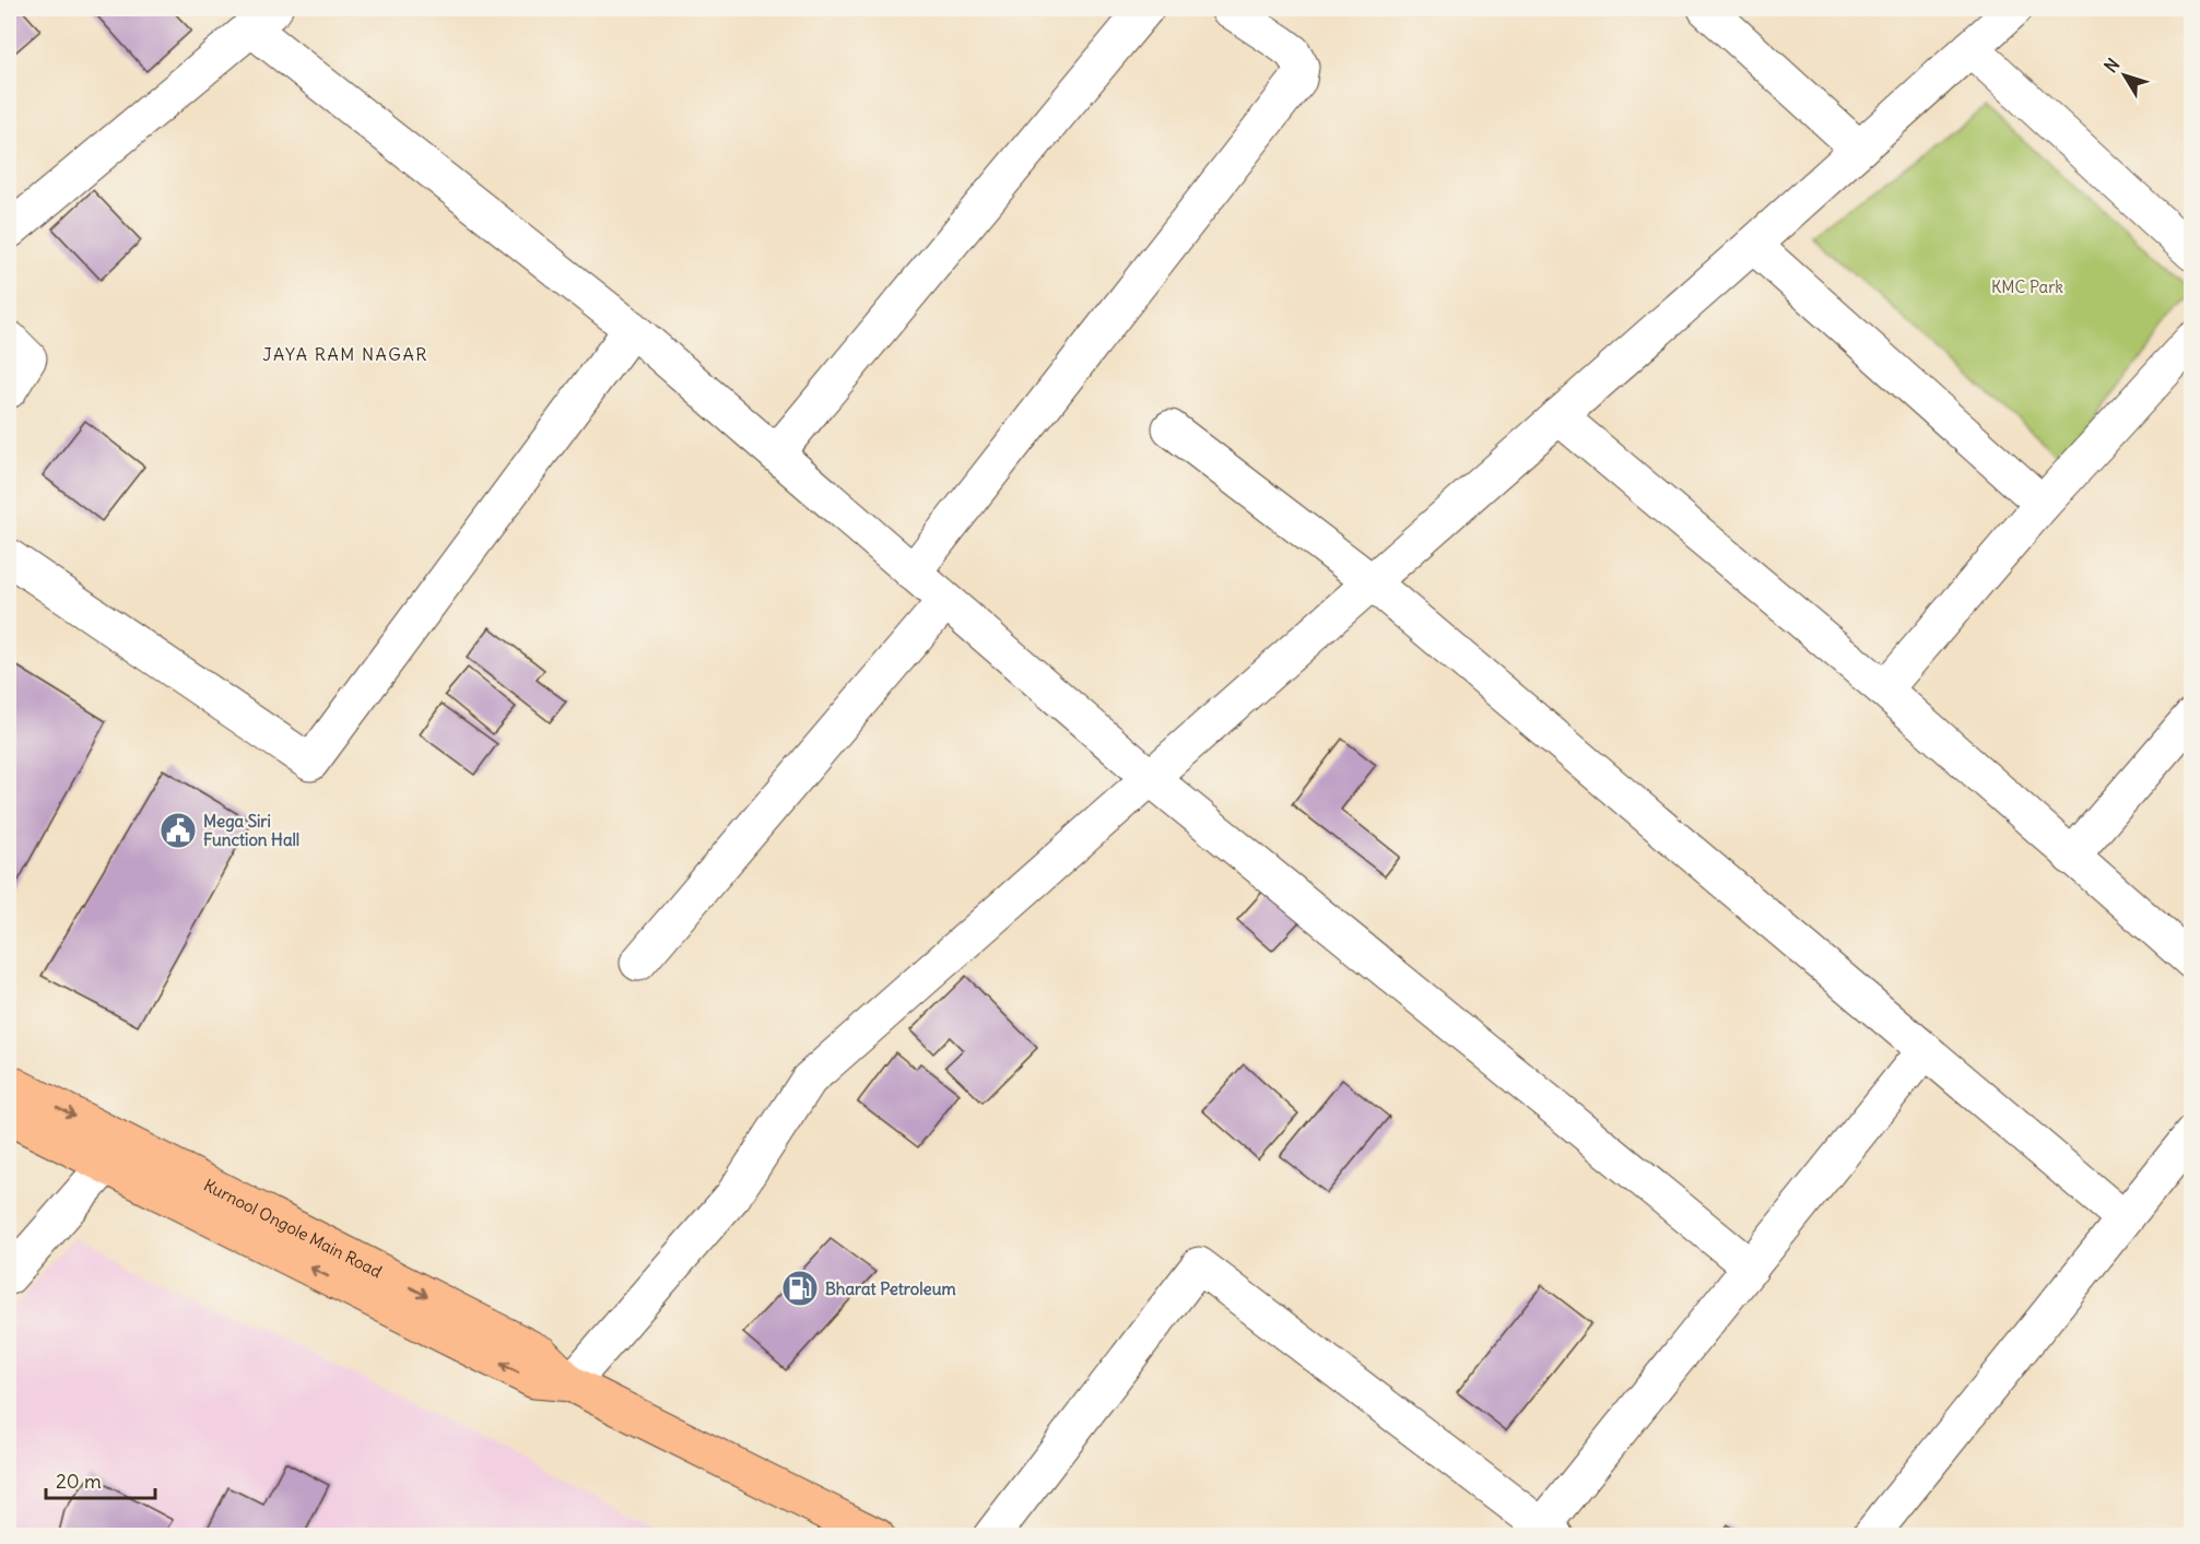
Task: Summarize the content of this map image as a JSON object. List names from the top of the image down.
{
  "streets": {
    "main road": ["Kurnool Ongole Main Road"]
  },
  "districts": ["JAYA RAM NAGAR"],
  "parks": ["KMC Park"],
  "places": {
    "public building": ["Mega Siri Function Hall"],
    "fuel station": ["Bharat Petroleum"]
  },
  "scale_bar": "20 m",
  "north": "top left"
}
